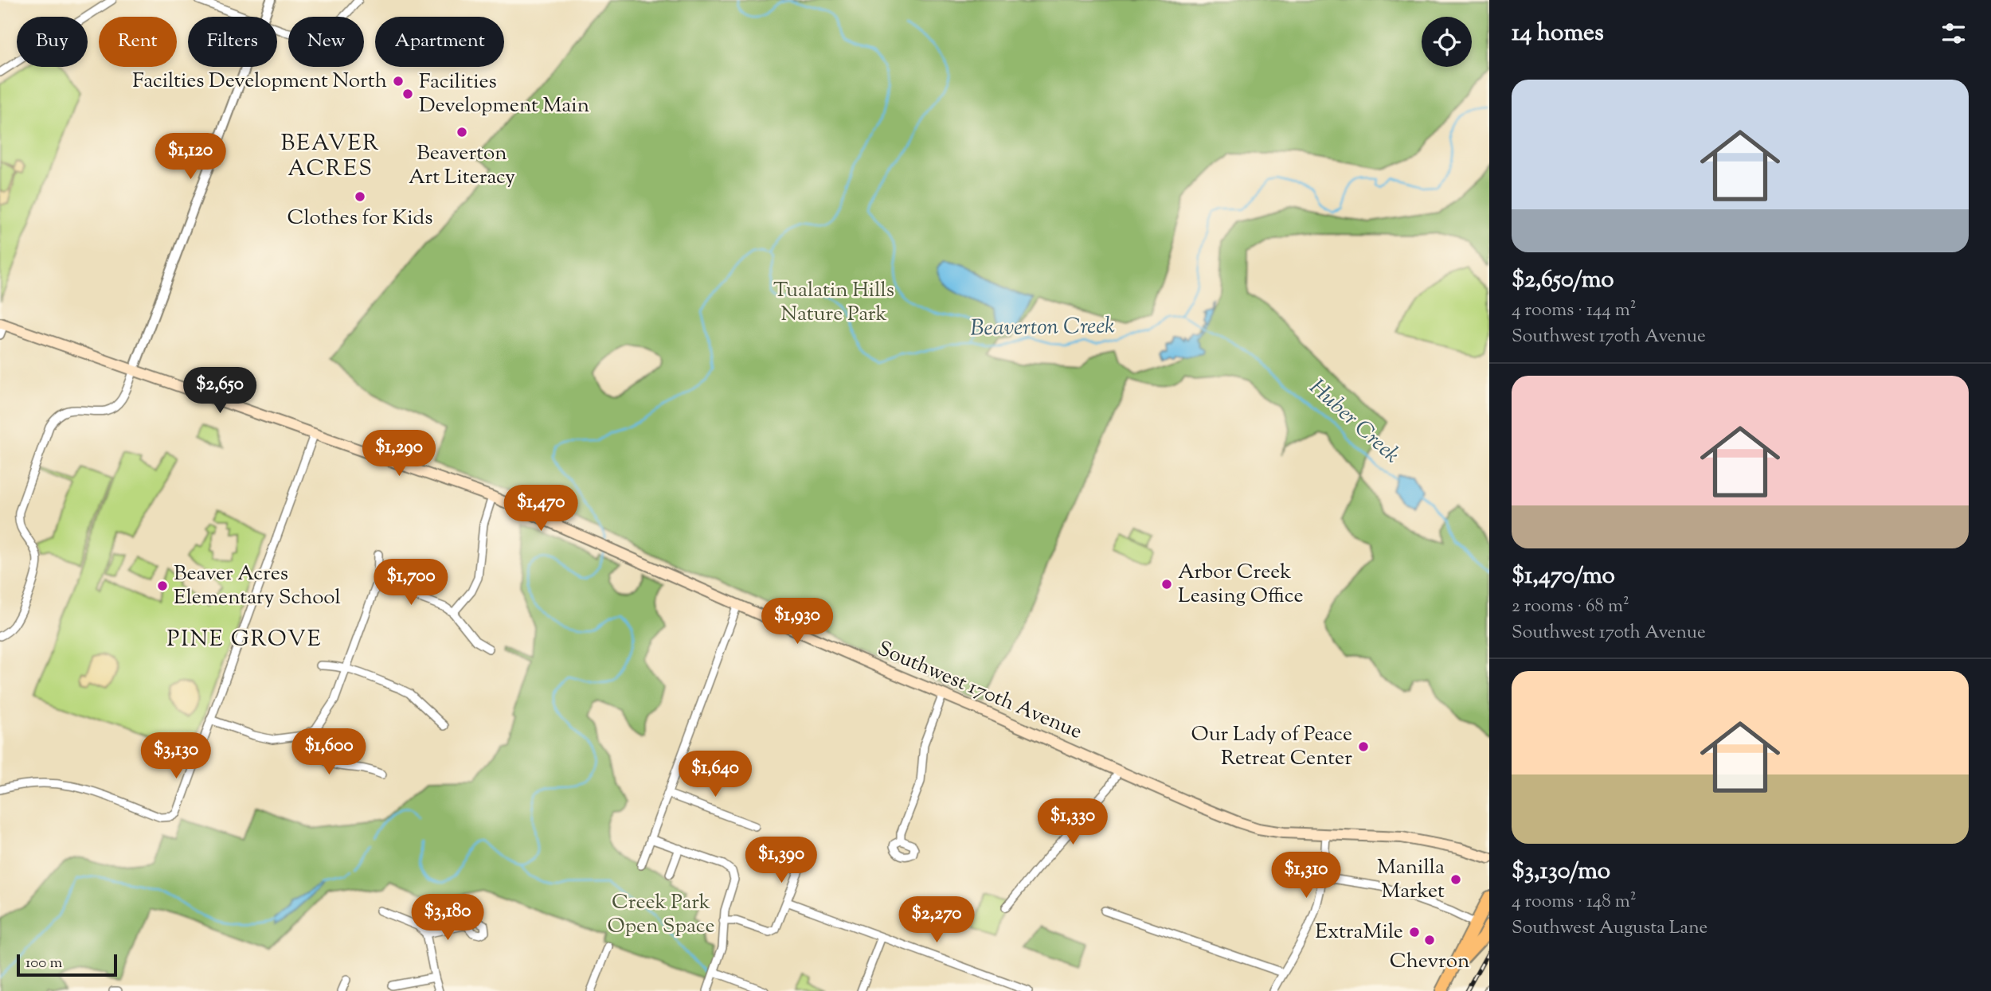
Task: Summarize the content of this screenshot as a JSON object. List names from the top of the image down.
{
  "streets": {
    "main road": ["Southwest 170th Avenue"]
  },
  "districts": ["BEAVER ACRES", "PINE GROVE"],
  "water": ["Beaverton Creek", "Huber Creek"],
  "parks": ["Tualatin Hills Nature Park", "Creek Park Open Space"],
  "places": [
    "Facilties Development North",
    "Facilities Development Main",
    "Beaverton Art Literacy",
    "Clothes for Kids",
    "Arbor Creek Leasing Office",
    "Beaver Acres Elementary School",
    "Our Lady of Peace Retreat Center",
    "Manilla Market",
    "ExtraMile",
    "Chevron"
  ],
  "scale_bar": "100 m",
  "page": {
    "heading": "14 homes",
    "chip": [
      "Buy",
      "Rent",
      "Filters",
      "New",
      "Apartment"
    ],
    "list": [
      {
        "name": "$2,650/mo",
        "note": "4 rooms · 144 m² · Southwest 170th Avenue"
      },
      {
        "name": "$1,470/mo",
        "note": "2 rooms · 68 m² · Southwest 170th Avenue"
      },
      {
        "name": "$3,130/mo",
        "note": "4 rooms · 148 m² · Southwest Augusta Lane"
      }
    ],
    "price": [
      "$1,120",
      "$2,650",
      "$1,290",
      "$1,470",
      "$1,700",
      "$1,930",
      "$1,600",
      "$3,130",
      "$1,640",
      "$1,330",
      "$1,390",
      "$1,310",
      "$3,180",
      "$2,270"
    ],
    "scale": "100 m"
  }
}
